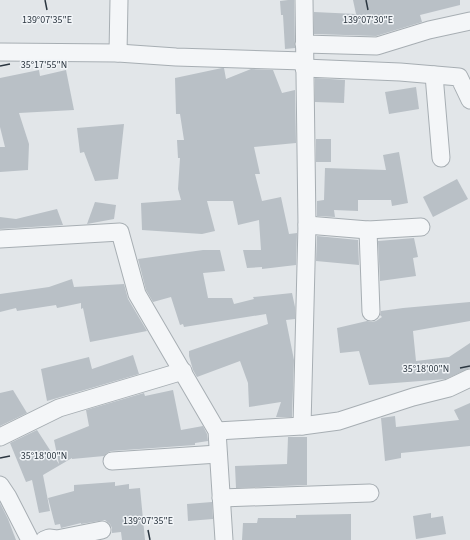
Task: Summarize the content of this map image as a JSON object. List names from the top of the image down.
{
  "coordinates": [
    "139°07'35\"E",
    "139°07'30\"E",
    "35°17'55\"N",
    "35°18'00\"N"
  ]
}
